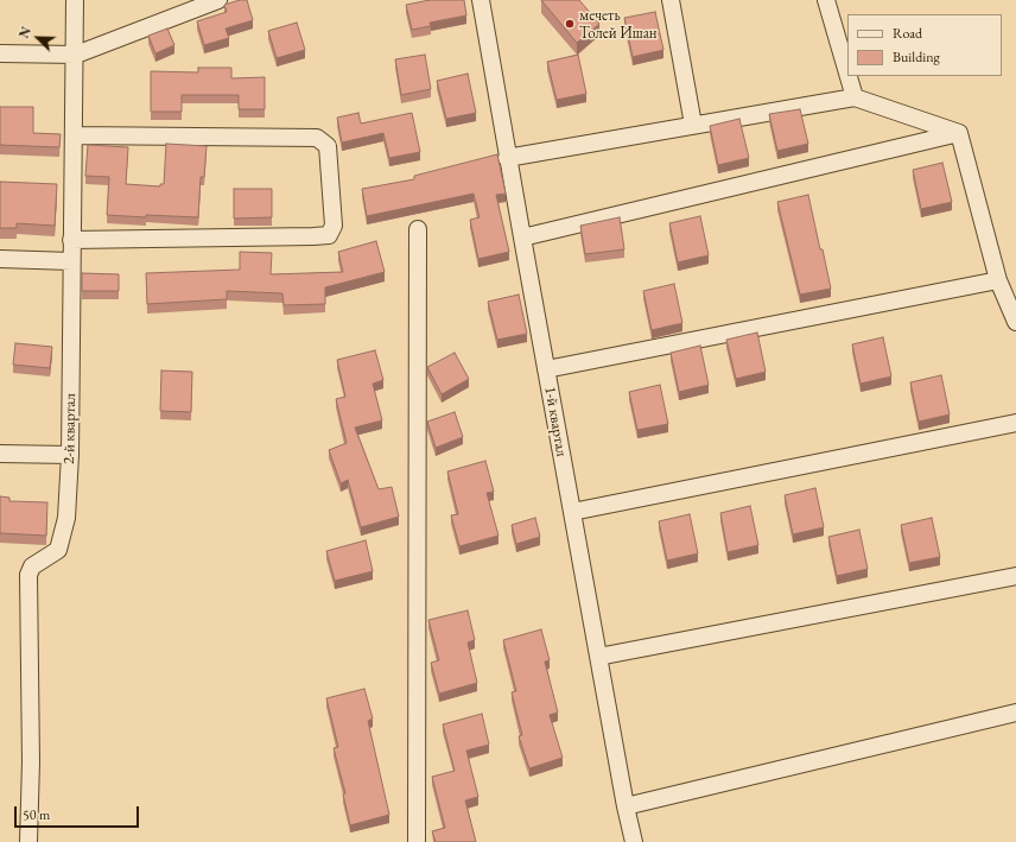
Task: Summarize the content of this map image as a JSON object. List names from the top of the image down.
{
  "streets": {
    "street": ["1-й квартал", "2-й квартал"]
  },
  "places": ["мечеть Толей Ишан"],
  "legend": ["Road", "Building"],
  "scale_bar": "50 m",
  "north": "top left"
}
